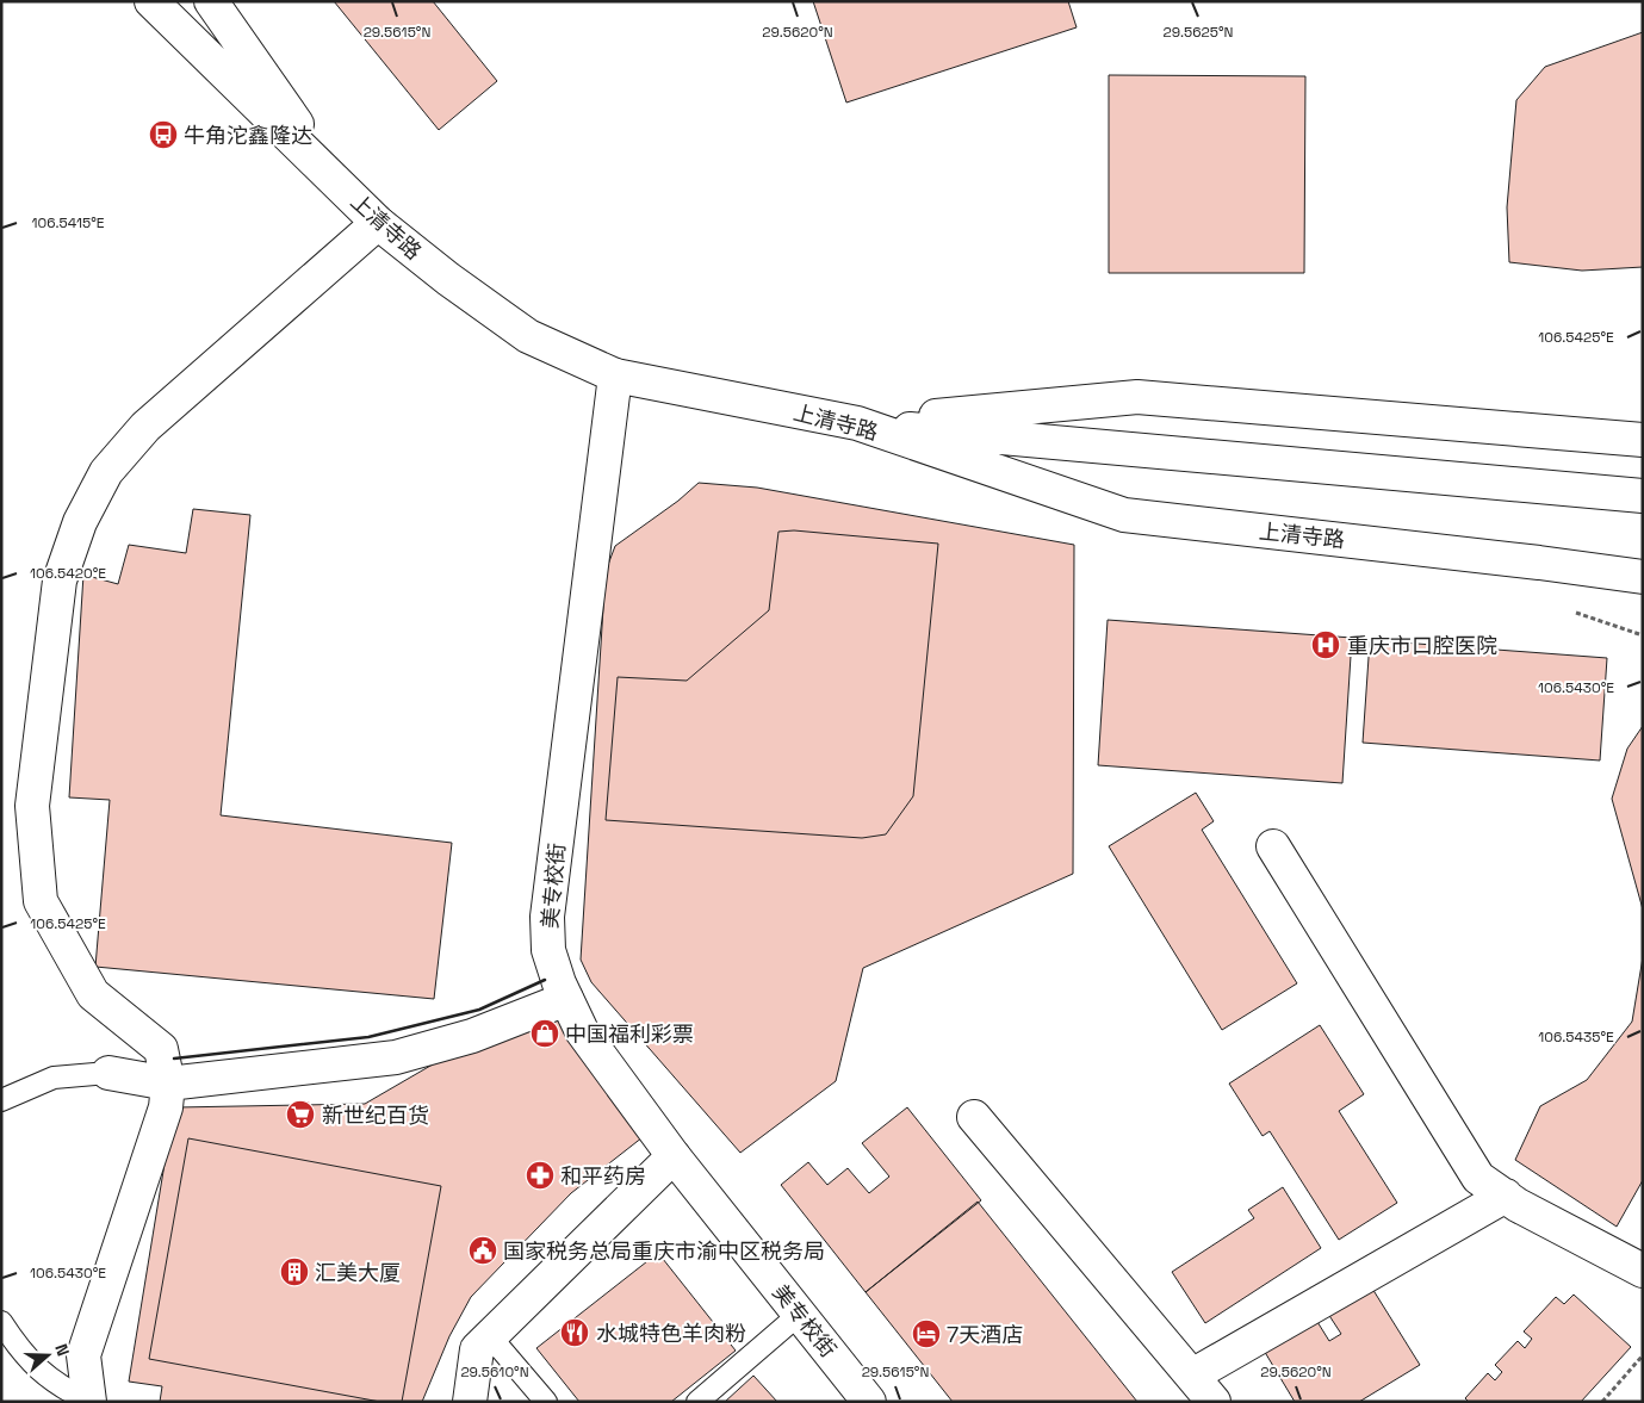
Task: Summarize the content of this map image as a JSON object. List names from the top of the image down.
{
  "streets": {
    "street": ["上清寺路", "美专校街"]
  },
  "crossings": [
    ["上清寺路", "美专校街"]
  ],
  "places": {
    "bus stop": ["牛角沱鑫隆达"],
    "hospital": ["重庆市口腔医院"],
    "shop": ["中国福利彩票"],
    "supermarket": ["新世纪百货"],
    "pharmacy": ["和平药房"],
    "public building": ["国家税务总局重庆市渝中区税务局"],
    "building": ["汇美大厦"],
    "restaurant": ["水城特色羊肉粉"],
    "hotel": ["7天酒店"]
  },
  "north": "right",
  "coordinates": [
    "29.5625°N",
    "29.5615°N",
    "29.5620°N",
    "106.5415°E",
    "106.5425°E",
    "106.5420°E",
    "106.5430°E",
    "106.5435°E",
    "29.5610°N"
  ]
}
